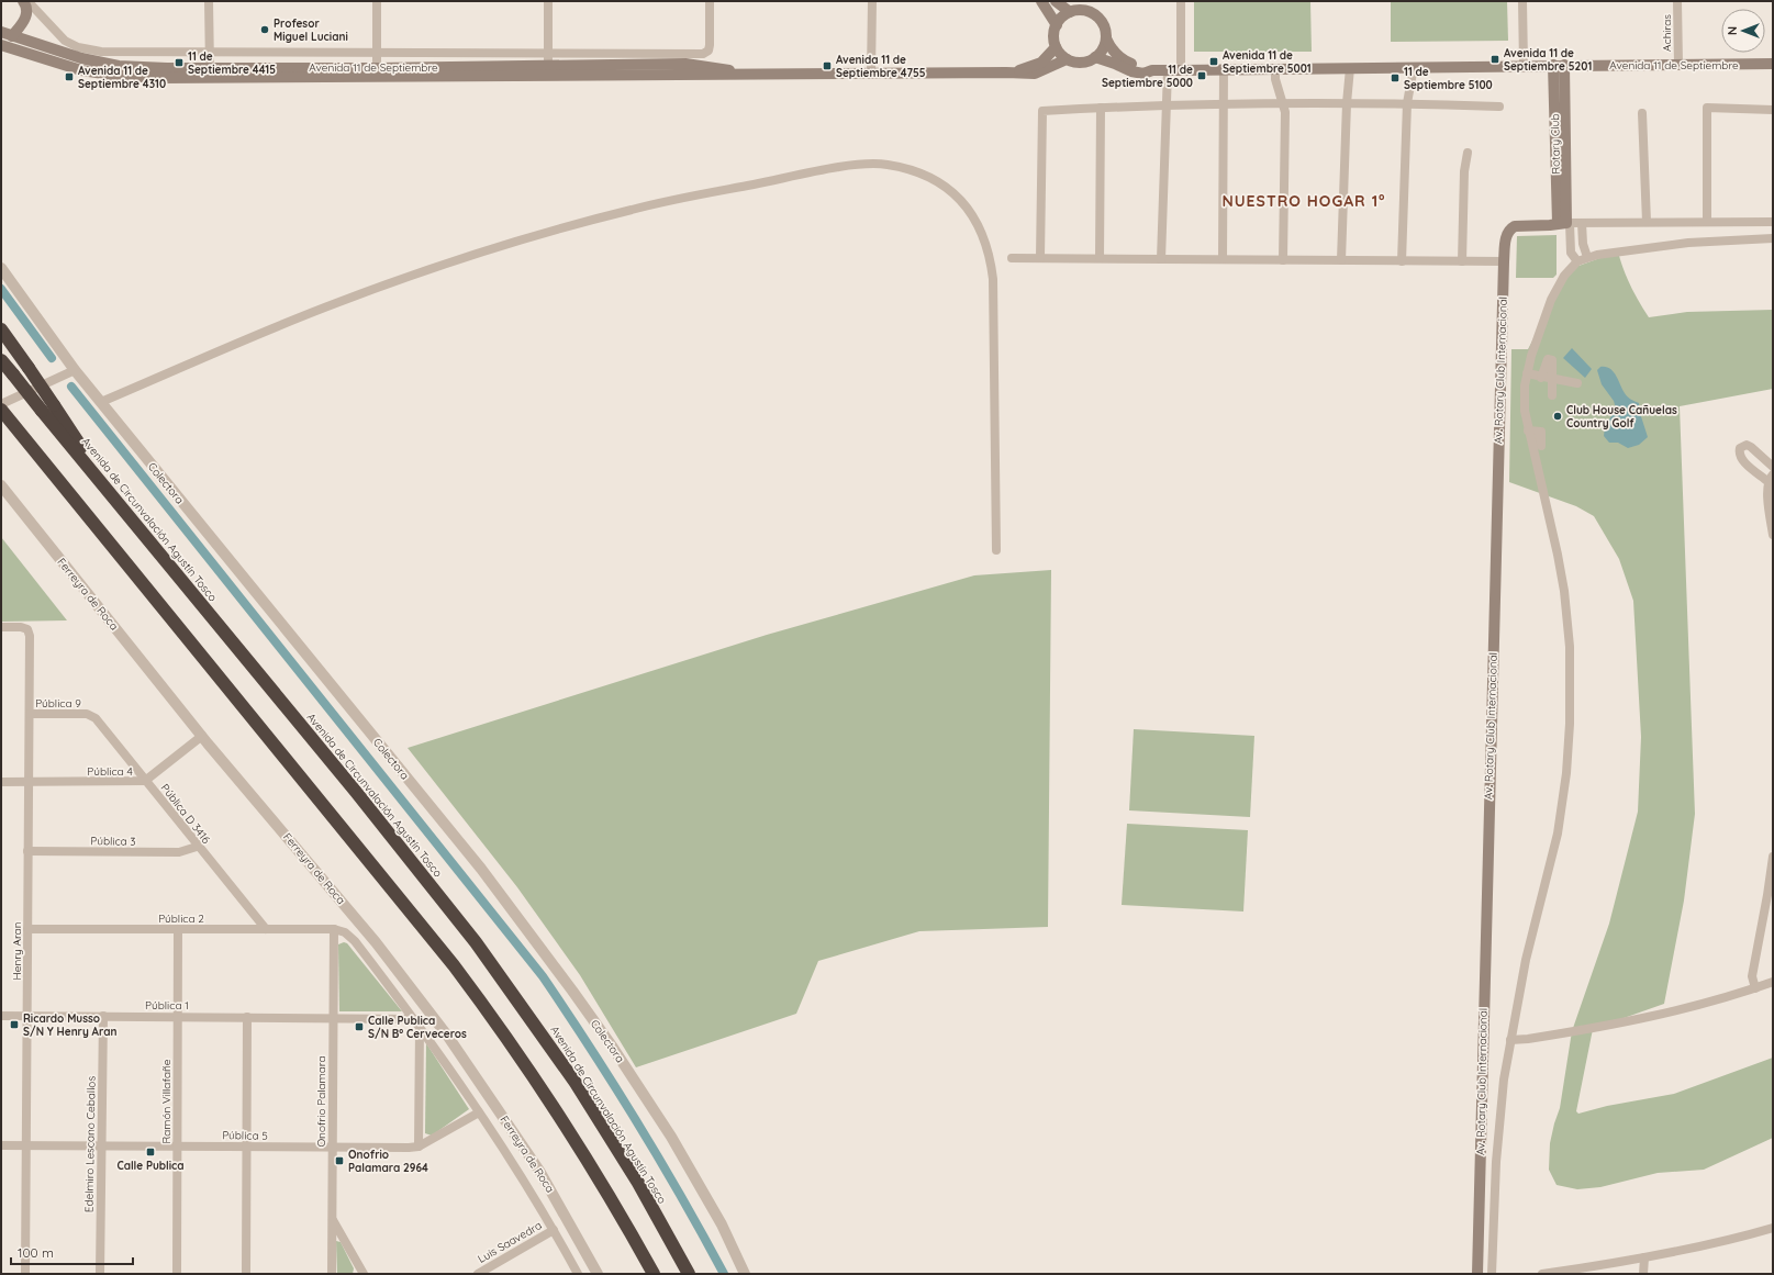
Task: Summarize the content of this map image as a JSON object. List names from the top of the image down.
{
  "streets": {
    "highway": ["Avenida de Circunvalación Agustín Tosco"],
    "main road": ["Avenida 11 de Septiembre", "Rotary Club", "Av. Rotary Club Internacional"],
    "street": [
      "Achiras",
      "Colectora",
      "Ferreyra de Roca",
      "Pública 9",
      "Pública 4",
      "Pública D 3416",
      "Pública 3",
      "Pública 2",
      "Henry Aran",
      "Pública 1",
      "Ramón Villafañe",
      "Onofrio Palamara",
      "Pública 5",
      "Edelmiro Lescano Ceballos",
      "Luis Saavedra"
    ]
  },
  "crossings": [
    ["Achiras", "Avenida 11 de Septiembre"],
    ["Avenida 11 de Septiembre", "Rotary Club"],
    ["Rotary Club", "Av. Rotary Club Internacional"],
    ["Ferreyra de Roca", "Pública 4"],
    ["Pública 9", "Pública D 3416"],
    ["Pública 9", "Henry Aran"],
    ["Pública 4", "Pública D 3416"],
    ["Pública 4", "Henry Aran"],
    ["Pública D 3416", "Pública 3"],
    ["Pública D 3416", "Pública 2"],
    ["Pública 3", "Henry Aran"],
    ["Pública 2", "Henry Aran"],
    ["Pública 2", "Ramón Villafañe"],
    ["Pública 2", "Onofrio Palamara"],
    ["Henry Aran", "Pública 1"],
    ["Henry Aran", "Pública 5"],
    ["Pública 1", "Ramón Villafañe"],
    ["Pública 1", "Onofrio Palamara"],
    ["Pública 1", "Edelmiro Lescano Ceballos"],
    ["Ramón Villafañe", "Pública 5"],
    ["Onofrio Palamara", "Pública 5"],
    ["Pública 5", "Edelmiro Lescano Ceballos"]
  ],
  "districts": ["NUESTRO HOGAR 1°"],
  "places": {
    "other": ["Profesor Miguel Luciani", "Club House Cañuelas Country Golf"],
    "transit": [
      "Avenida 11 de Septiembre 5201",
      "Avenida 11 de Septiembre 5001",
      "11 de Septiembre 4415",
      "Avenida 11 de Septiembre 4755",
      "11 de Septiembre 5000",
      "Avenida 11 de Septiembre 4310",
      "11 de Septiembre 5100",
      "Ricardo Musso S/N Y Henry Aran",
      "Calle Publica S/N B° Cerveceros",
      "Calle Publica",
      "Onofrio Palamara 2964"
    ]
  },
  "scale_bar": "100 m",
  "north": "left"
}
